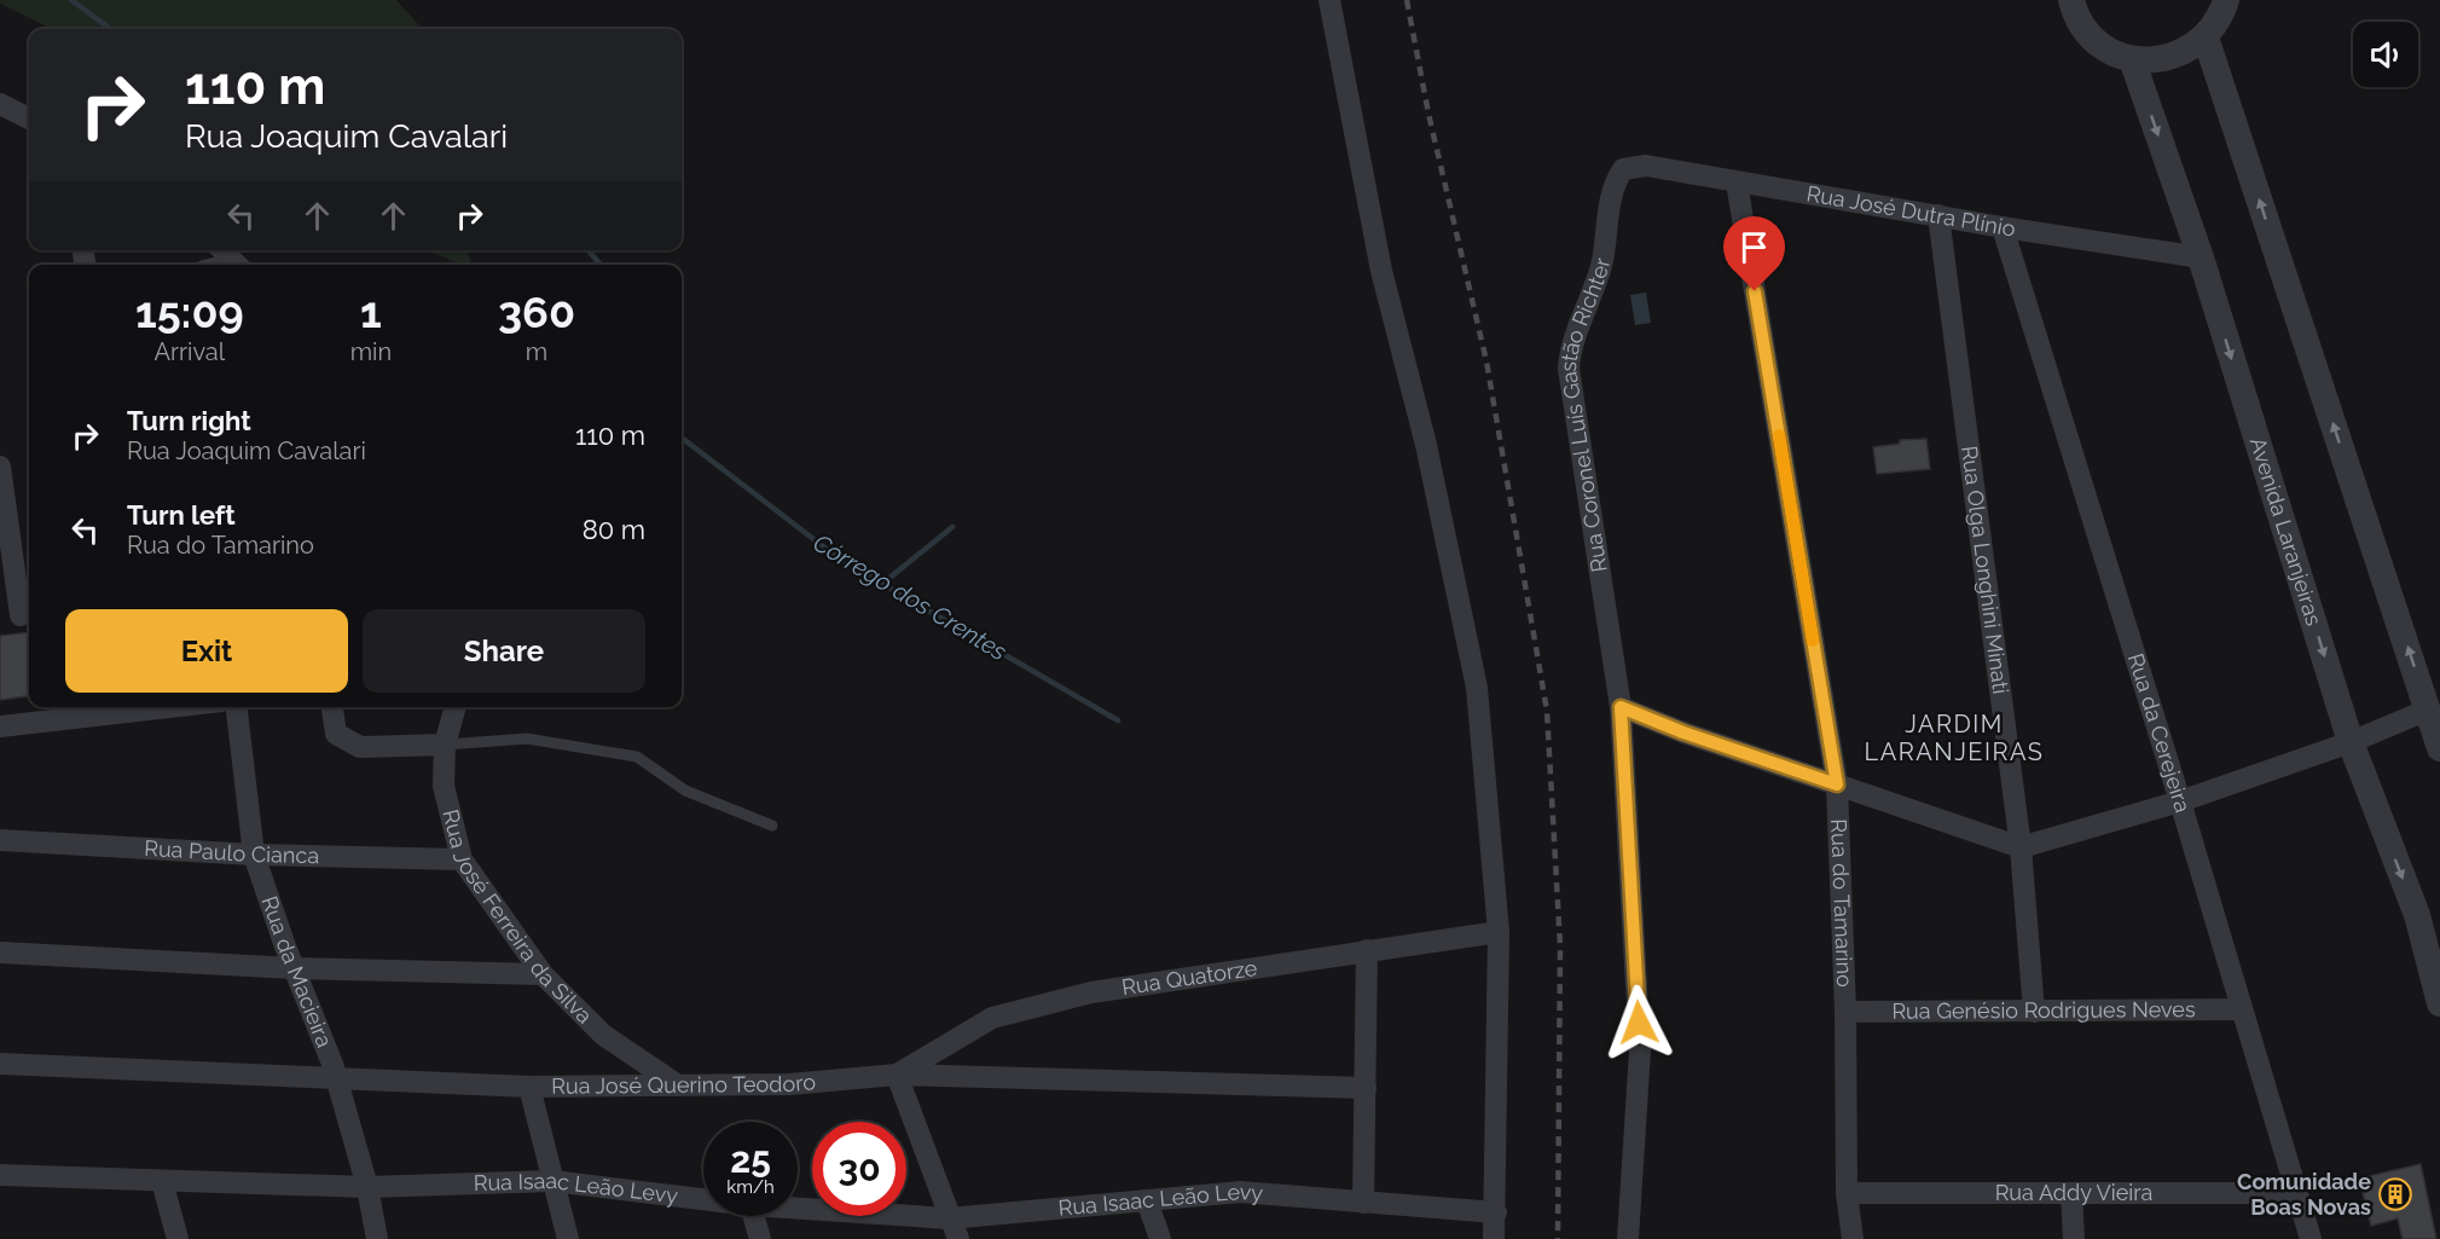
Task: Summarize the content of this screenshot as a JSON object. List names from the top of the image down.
{
  "streets": {
    "street": [
      "Rua José Dutra Plínio",
      "Rua Coronel Luís Gastão Richter",
      "Avenida Laranjeiras",
      "Rua Olga Longhini Minati",
      "Rua da Cerejeira",
      "Rua Paulo Cianca",
      "Rua do Tamarino",
      "Rua José Ferreira da Silva",
      "Rua da Macieira",
      "Rua Quatorze",
      "Rua Genésio Rodrigues Neves",
      "Rua José Querino Teodoro",
      "Rua Isaac Leão Levy",
      "Rua Addy Vieira"
    ]
  },
  "crossings": [
    ["Rua José Dutra Plínio", "Rua Coronel Luís Gastão Richter"],
    ["Rua José Dutra Plínio", "Avenida Laranjeiras"],
    ["Rua José Dutra Plínio", "Rua Olga Longhini Minati"],
    ["Rua José Dutra Plínio", "Rua da Cerejeira"],
    ["Rua José Dutra Plínio", "Rua do Tamarino"],
    ["Rua Olga Longhini Minati", "Rua Genésio Rodrigues Neves"],
    ["Rua da Cerejeira", "Rua Genésio Rodrigues Neves"],
    ["Rua da Cerejeira", "Rua Addy Vieira"],
    ["Rua Paulo Cianca", "Rua José Ferreira da Silva"],
    ["Rua Paulo Cianca", "Rua da Macieira"],
    ["Rua do Tamarino", "Rua Genésio Rodrigues Neves"],
    ["Rua do Tamarino", "Rua Addy Vieira"],
    ["Rua José Ferreira da Silva", "Rua José Querino Teodoro"],
    ["Rua da Macieira", "Rua José Querino Teodoro"],
    ["Rua da Macieira", "Rua Isaac Leão Levy"],
    ["Rua Quatorze", "Rua José Querino Teodoro"]
  ],
  "districts": ["JARDIM LARANJEIRAS"],
  "water": ["Córrego dos Crentes"],
  "places": {
    "building": ["Comunidade Boas Novas"]
  },
  "page": {
    "turn": ["110 m", "Rua Joaquim Cavalari"],
    "eta": [
      "15:09",
      "Arrival",
      "1",
      "min",
      "360",
      "m"
    ],
    "list": [
      {
        "name": "Turn right",
        "note": "Rua Joaquim Cavalari",
        "value": "110 m"
      },
      {
        "name": "Turn left",
        "note": "Rua do Tamarino",
        "value": "80 m"
      }
    ],
    "buttons": ["Exit", "Share"],
    "speed": "25 km/h",
    "limit": "30"
  }
}
